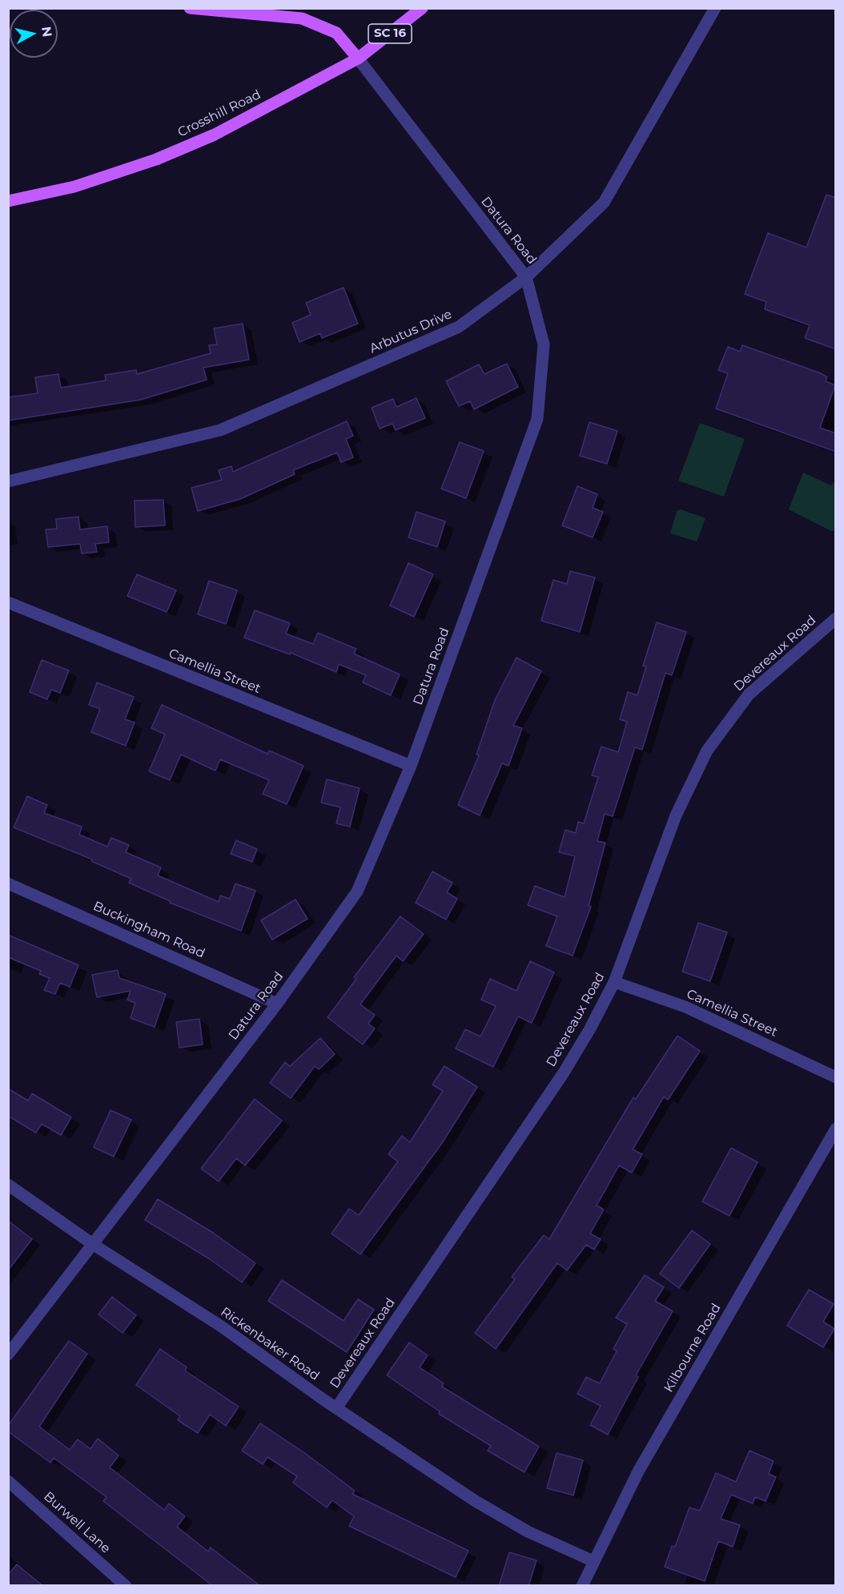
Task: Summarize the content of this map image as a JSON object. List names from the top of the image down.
{
  "streets": {
    "main road": ["SC 16", "Crosshill Road", "Datura Road"],
    "street": [
      "Arbutus Drive",
      "Devereaux Road",
      "Camellia Street",
      "Buckingham Road",
      "Rickenbaker Road",
      "Kilbourne Road",
      "Burwell Lane"
    ]
  },
  "crossings": [
    ["SC 16", "Datura Road"],
    ["Crosshill Road", "Datura Road"],
    ["Datura Road", "Arbutus Drive"],
    ["Datura Road", "Camellia Street"],
    ["Datura Road", "Buckingham Road"],
    ["Datura Road", "Rickenbaker Road"],
    ["Devereaux Road", "Camellia Street"],
    ["Devereaux Road", "Rickenbaker Road"],
    ["Rickenbaker Road", "Kilbourne Road"]
  ],
  "north": "right"
}
